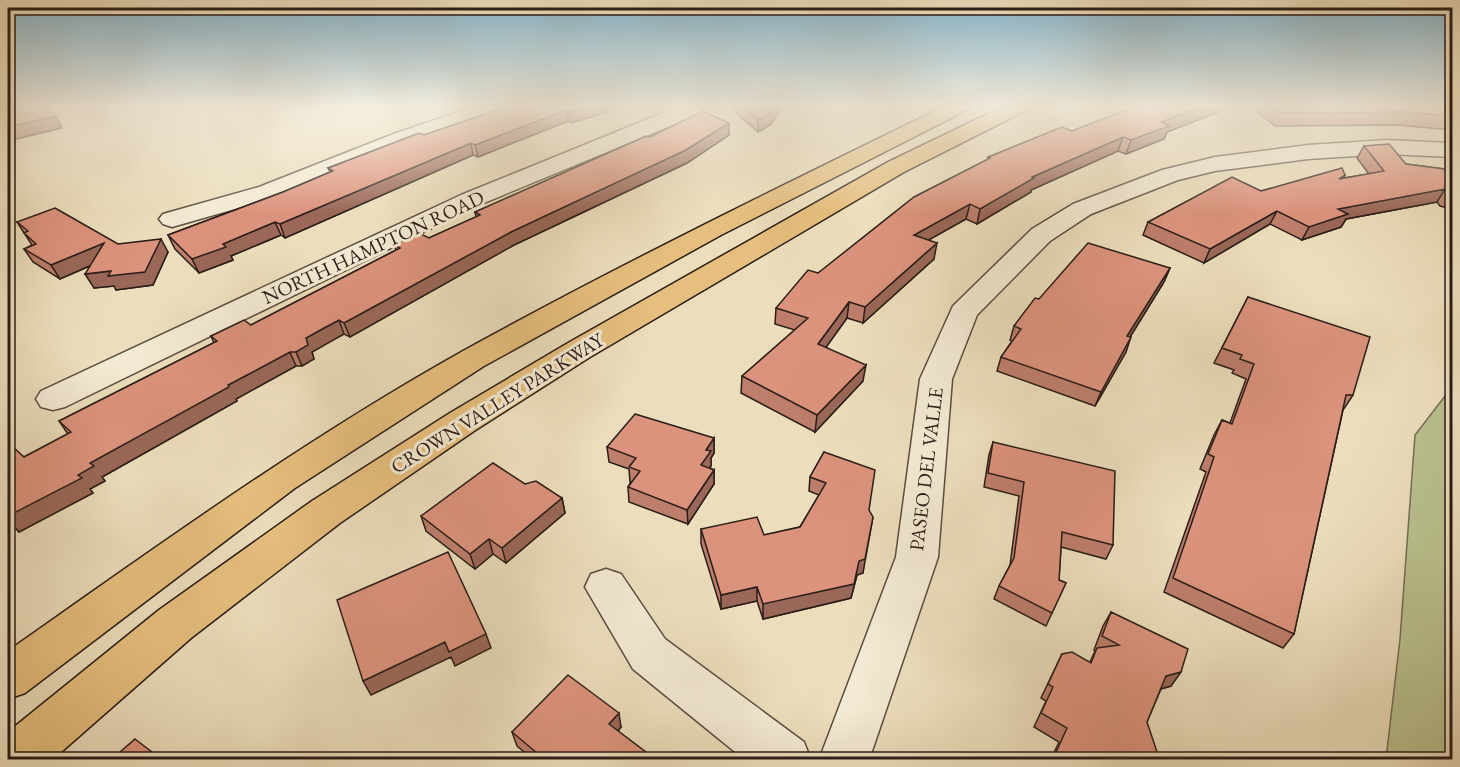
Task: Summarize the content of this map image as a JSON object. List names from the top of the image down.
{
  "streets": {
    "main road": ["CROWN VALLEY PARKWAY"],
    "street": ["NORTH HAMPTON ROAD", "PASEO DEL VALLE"]
  }
}
